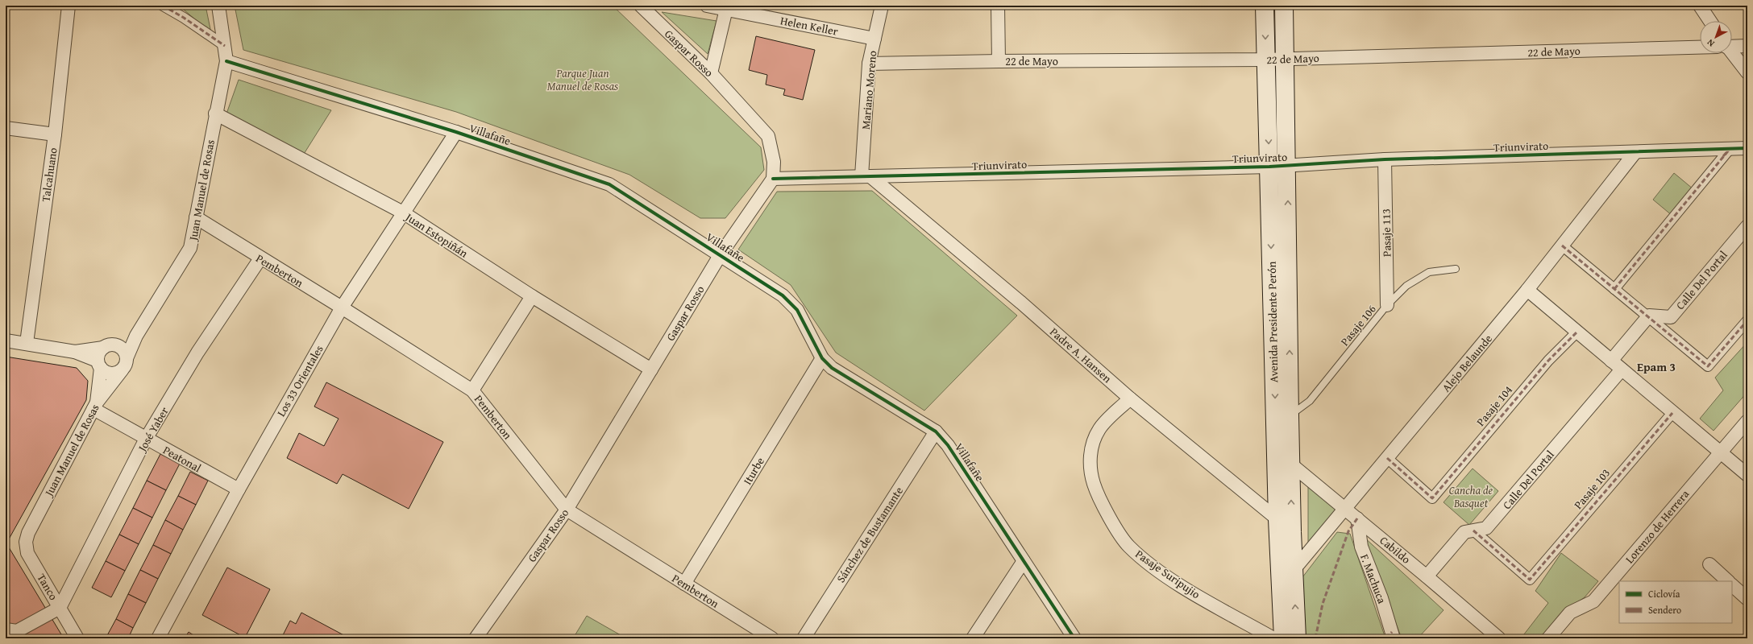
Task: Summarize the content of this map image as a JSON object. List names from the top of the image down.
{
  "streets": {
    "main road": ["Avenida Presidente Perón"],
    "street": [
      "Helen Keller",
      "22 de Mayo",
      "Gaspar Rosso",
      "Mariano Moreno",
      "Villafañe",
      "Triunvirato",
      "Talcahuano",
      "Juan Manuel de Rosas",
      "Pasaje 113",
      "Juan Estopiñán",
      "Pemberton",
      "Calle Del Portal",
      "Padre A. Hansen",
      "Alejo Belaunde",
      "Los 33 Orientales",
      "Pasaje 104",
      "José Yaber",
      "Peatonal",
      "Iturbe",
      "Pasaje 103",
      "Lorenzo de Herrera",
      "Sánchez de Bustamante",
      "Cabildo",
      "Pasaje Suripujio",
      "F. Machuca",
      "Tanco"
    ],
    "lane": ["Pasaje 106"]
  },
  "crossings": [
    ["Helen Keller", "Mariano Moreno"],
    ["22 de Mayo", "Mariano Moreno"],
    ["22 de Mayo", "Avenida Presidente Perón"],
    ["Gaspar Rosso", "Villafañe"],
    ["Gaspar Rosso", "Triunvirato"],
    ["Gaspar Rosso", "Juan Estopiñán"],
    ["Gaspar Rosso", "Pemberton"],
    ["Mariano Moreno", "Triunvirato"],
    ["Mariano Moreno", "Padre A. Hansen"],
    ["Villafañe", "Juan Manuel de Rosas"],
    ["Villafañe", "Los 33 Orientales"],
    ["Villafañe", "Iturbe"],
    ["Villafañe", "Sánchez de Bustamante"],
    ["Triunvirato", "Pasaje 113"],
    ["Triunvirato", "Avenida Presidente Perón"],
    ["Triunvirato", "Padre A. Hansen"],
    ["Triunvirato", "Alejo Belaunde"],
    ["Juan Manuel de Rosas", "Juan Estopiñán"],
    ["Juan Manuel de Rosas", "Pemberton"],
    ["Juan Manuel de Rosas", "Peatonal"],
    ["Juan Manuel de Rosas", "Tanco"],
    ["Pasaje 113", "Pasaje 106"],
    ["Juan Estopiñán", "Los 33 Orientales"],
    ["Pemberton", "Los 33 Orientales"],
    ["Pemberton", "José Yaber"],
    ["Pemberton", "Iturbe"],
    ["Calle Del Portal", "Pasaje 103"],
    ["Calle Del Portal", "Cabildo"],
    ["Avenida Presidente Perón", "Pasaje 106"],
    ["Avenida Presidente Perón", "Padre A. Hansen"],
    ["Avenida Presidente Perón", "Alejo Belaunde"],
    ["Avenida Presidente Perón", "Cabildo"],
    ["Padre A. Hansen", "Pasaje Suripujio"],
    ["Alejo Belaunde", "Pasaje 104"],
    ["Alejo Belaunde", "Cabildo"],
    ["Los 33 Orientales", "Peatonal"],
    ["José Yaber", "Peatonal"],
    ["José Yaber", "Tanco"],
    ["Cabildo", "F. Machuca"]
  ],
  "districts": ["Epam 3"],
  "parks": ["Parque Juan Manuel de Rosas", "Cancha de Basquet"],
  "legend": ["Ciclovía", "Sendero"],
  "north": "bottom left"
}
